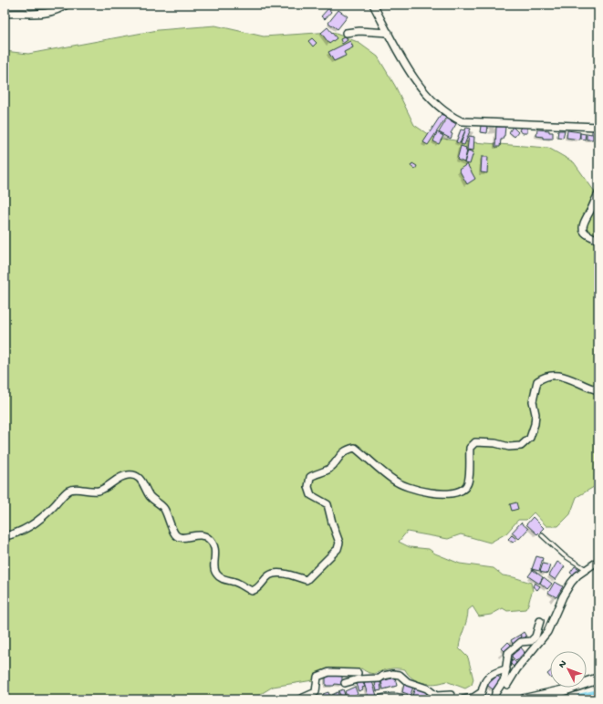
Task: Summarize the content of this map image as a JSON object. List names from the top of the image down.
{
  "north": "top left"
}
